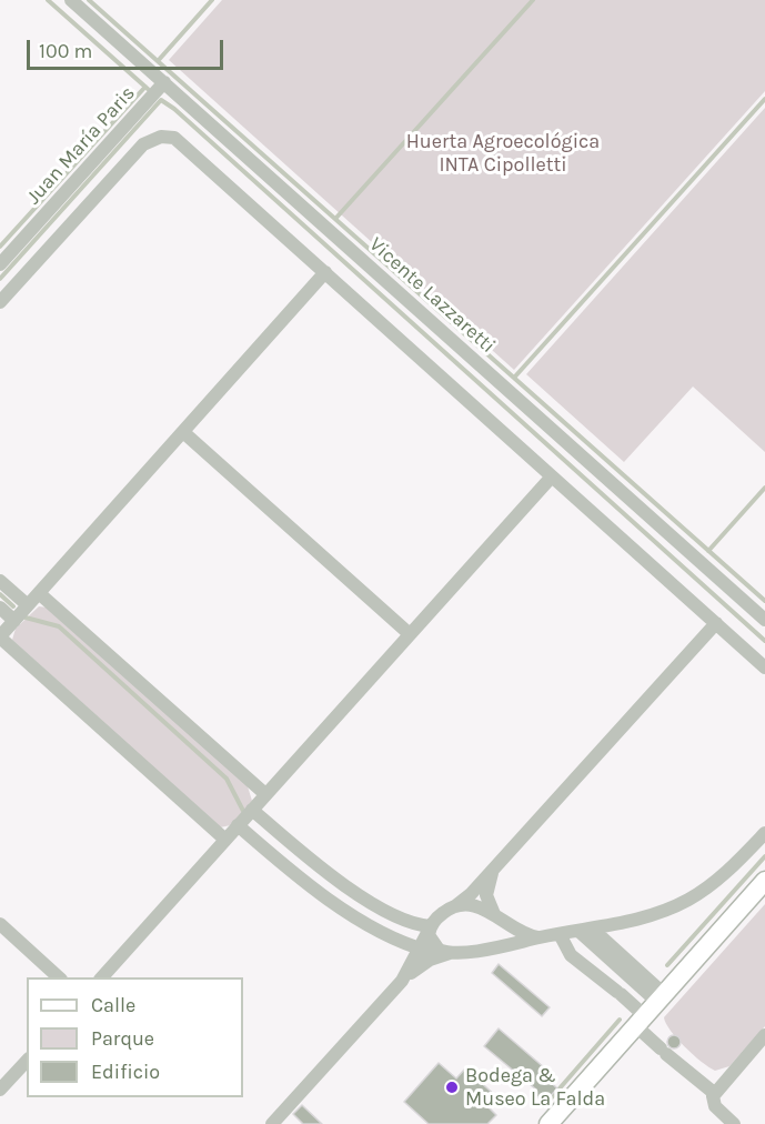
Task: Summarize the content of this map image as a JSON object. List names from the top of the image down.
{
  "streets": {
    "street": ["Juan María Paris", "Vicente Lazzaretti"]
  },
  "crossings": [
    ["Juan María Paris", "Vicente Lazzaretti"]
  ],
  "parks": ["Huerta Agroecológica INTA Cipolletti"],
  "places": ["Bodega & Museo La Falda"],
  "legend": ["Calle", "Parque", "Edificio"],
  "scale_bar": "100 m"
}
